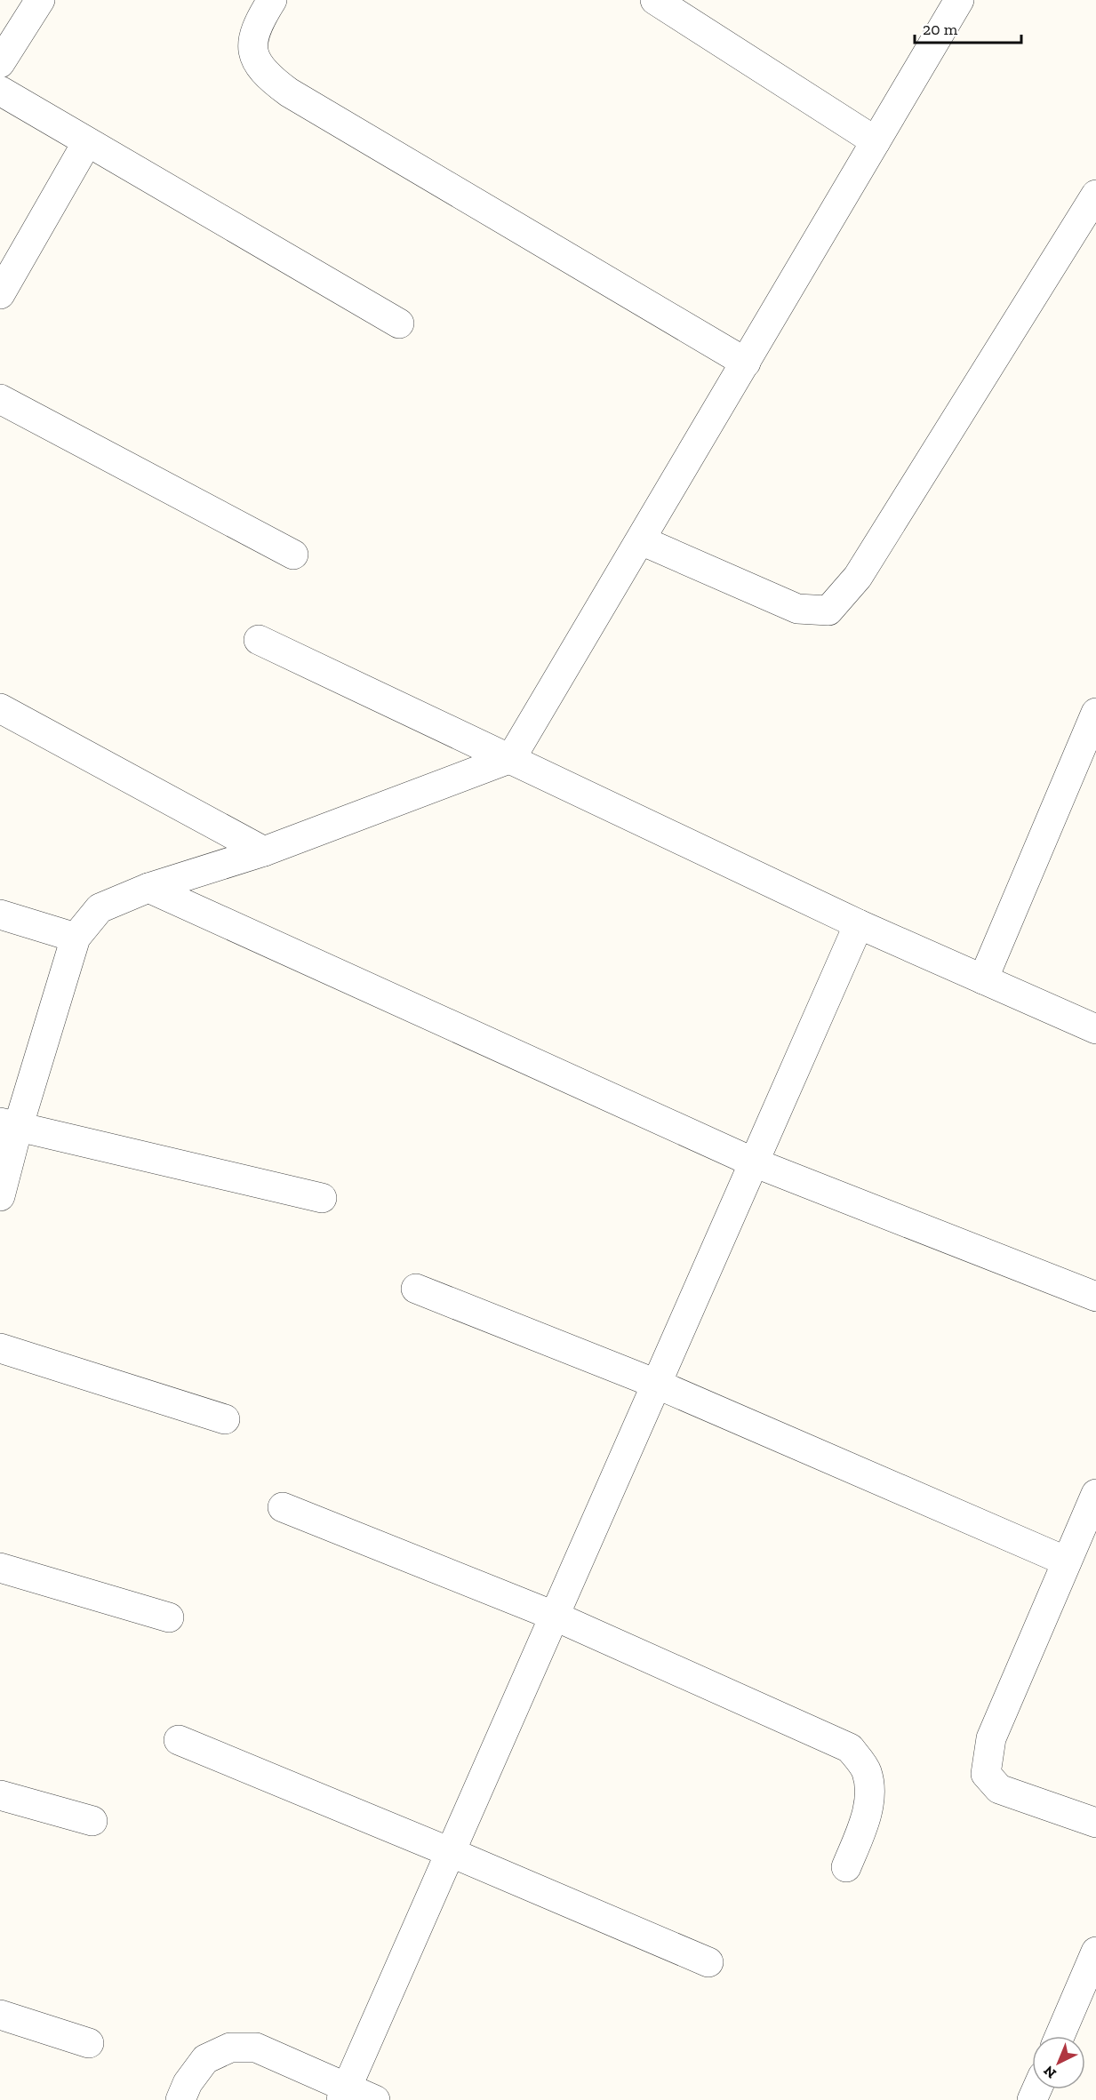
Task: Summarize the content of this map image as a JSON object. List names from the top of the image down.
{
  "scale_bar": "20 m",
  "north": "bottom left"
}
